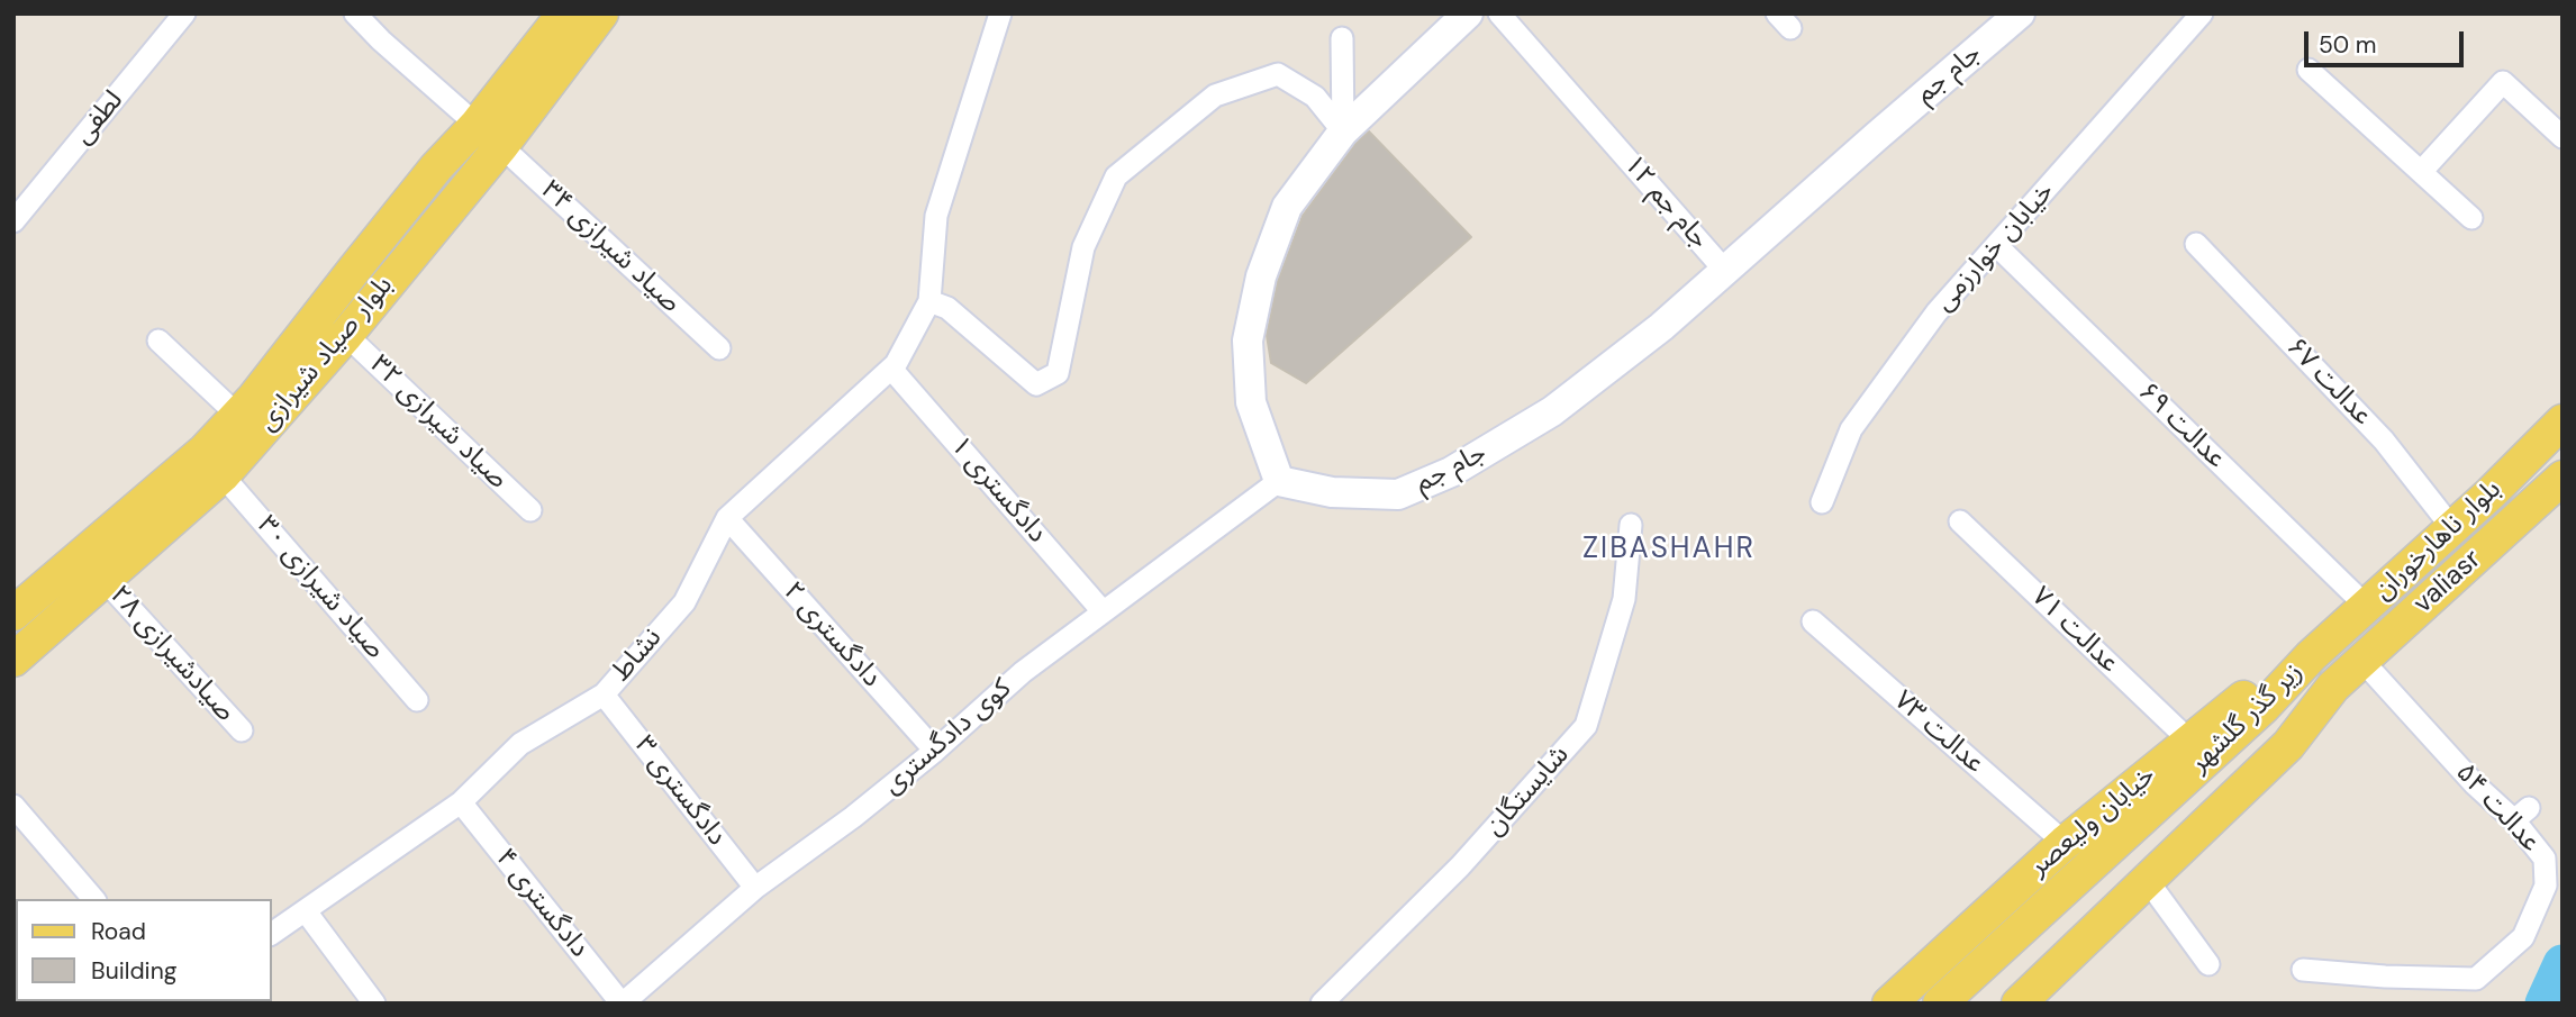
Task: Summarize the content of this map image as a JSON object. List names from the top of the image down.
{
  "streets": {
    "main road": [
      "بلوار صیاد شیرازی",
      "بلوار ناهارخوران",
      "valiasr",
      "زیر گذر گلشهر",
      "خیابان ولیعصر"
    ],
    "street": [
      "جام جم",
      "لطفی",
      "۱۲ جام جم",
      "صیاد شیرازی ۳۴",
      "خیابان خوارزمی",
      "عدالت ۶۷",
      "صیاد شیرازی ۳۲",
      "عدالت ۶۹",
      "دادگستری ۱",
      "صیاد شیرازی ۳۰",
      "عدالت ۷۱",
      "دادگستری ۲",
      "۲۸ صیادشیرازی",
      "نشاط",
      "عدالت ۷۳",
      "کوی دادگستری",
      "دادگستری ۳",
      "شایستگان",
      "عدالت ۵۴",
      "دادگستری ۴"
    ]
  },
  "crossings": [
    ["جام جم", "۱۲ جام جم"],
    ["جام جم", "کوی دادگستری"],
    ["صیاد شیرازی ۳۴", "بلوار صیاد شیرازی"],
    ["خیابان خوارزمی", "عدالت ۶۹"],
    ["بلوار صیاد شیرازی", "صیاد شیرازی ۳۲"],
    ["بلوار صیاد شیرازی", "صیاد شیرازی ۳۰"],
    ["بلوار صیاد شیرازی", "۲۸ صیادشیرازی"],
    ["عدالت ۶۷", "بلوار ناهارخوران"],
    ["عدالت ۶۹", "بلوار ناهارخوران"],
    ["دادگستری ۱", "نشاط"],
    ["دادگستری ۱", "کوی دادگستری"],
    ["بلوار ناهارخوران", "زیر گذر گلشهر"],
    ["بلوار ناهارخوران", "خیابان ولیعصر"],
    ["valiasr", "زیر گذر گلشهر"],
    ["valiasr", "عدالت ۵۴"],
    ["عدالت ۷۱", "خیابان ولیعصر"],
    ["دادگستری ۲", "نشاط"],
    ["دادگستری ۲", "کوی دادگستری"],
    ["نشاط", "دادگستری ۳"],
    ["نشاط", "دادگستری ۴"],
    ["زیر گذر گلشهر", "خیابان ولیعصر"],
    ["عدالت ۷۳", "خیابان ولیعصر"],
    ["کوی دادگستری", "دادگستری ۳"],
    ["کوی دادگستری", "دادگستری ۴"]
  ],
  "districts": ["ZIBASHAHR"],
  "legend": ["Road", "Building"],
  "scale_bar": "50 m"
}
